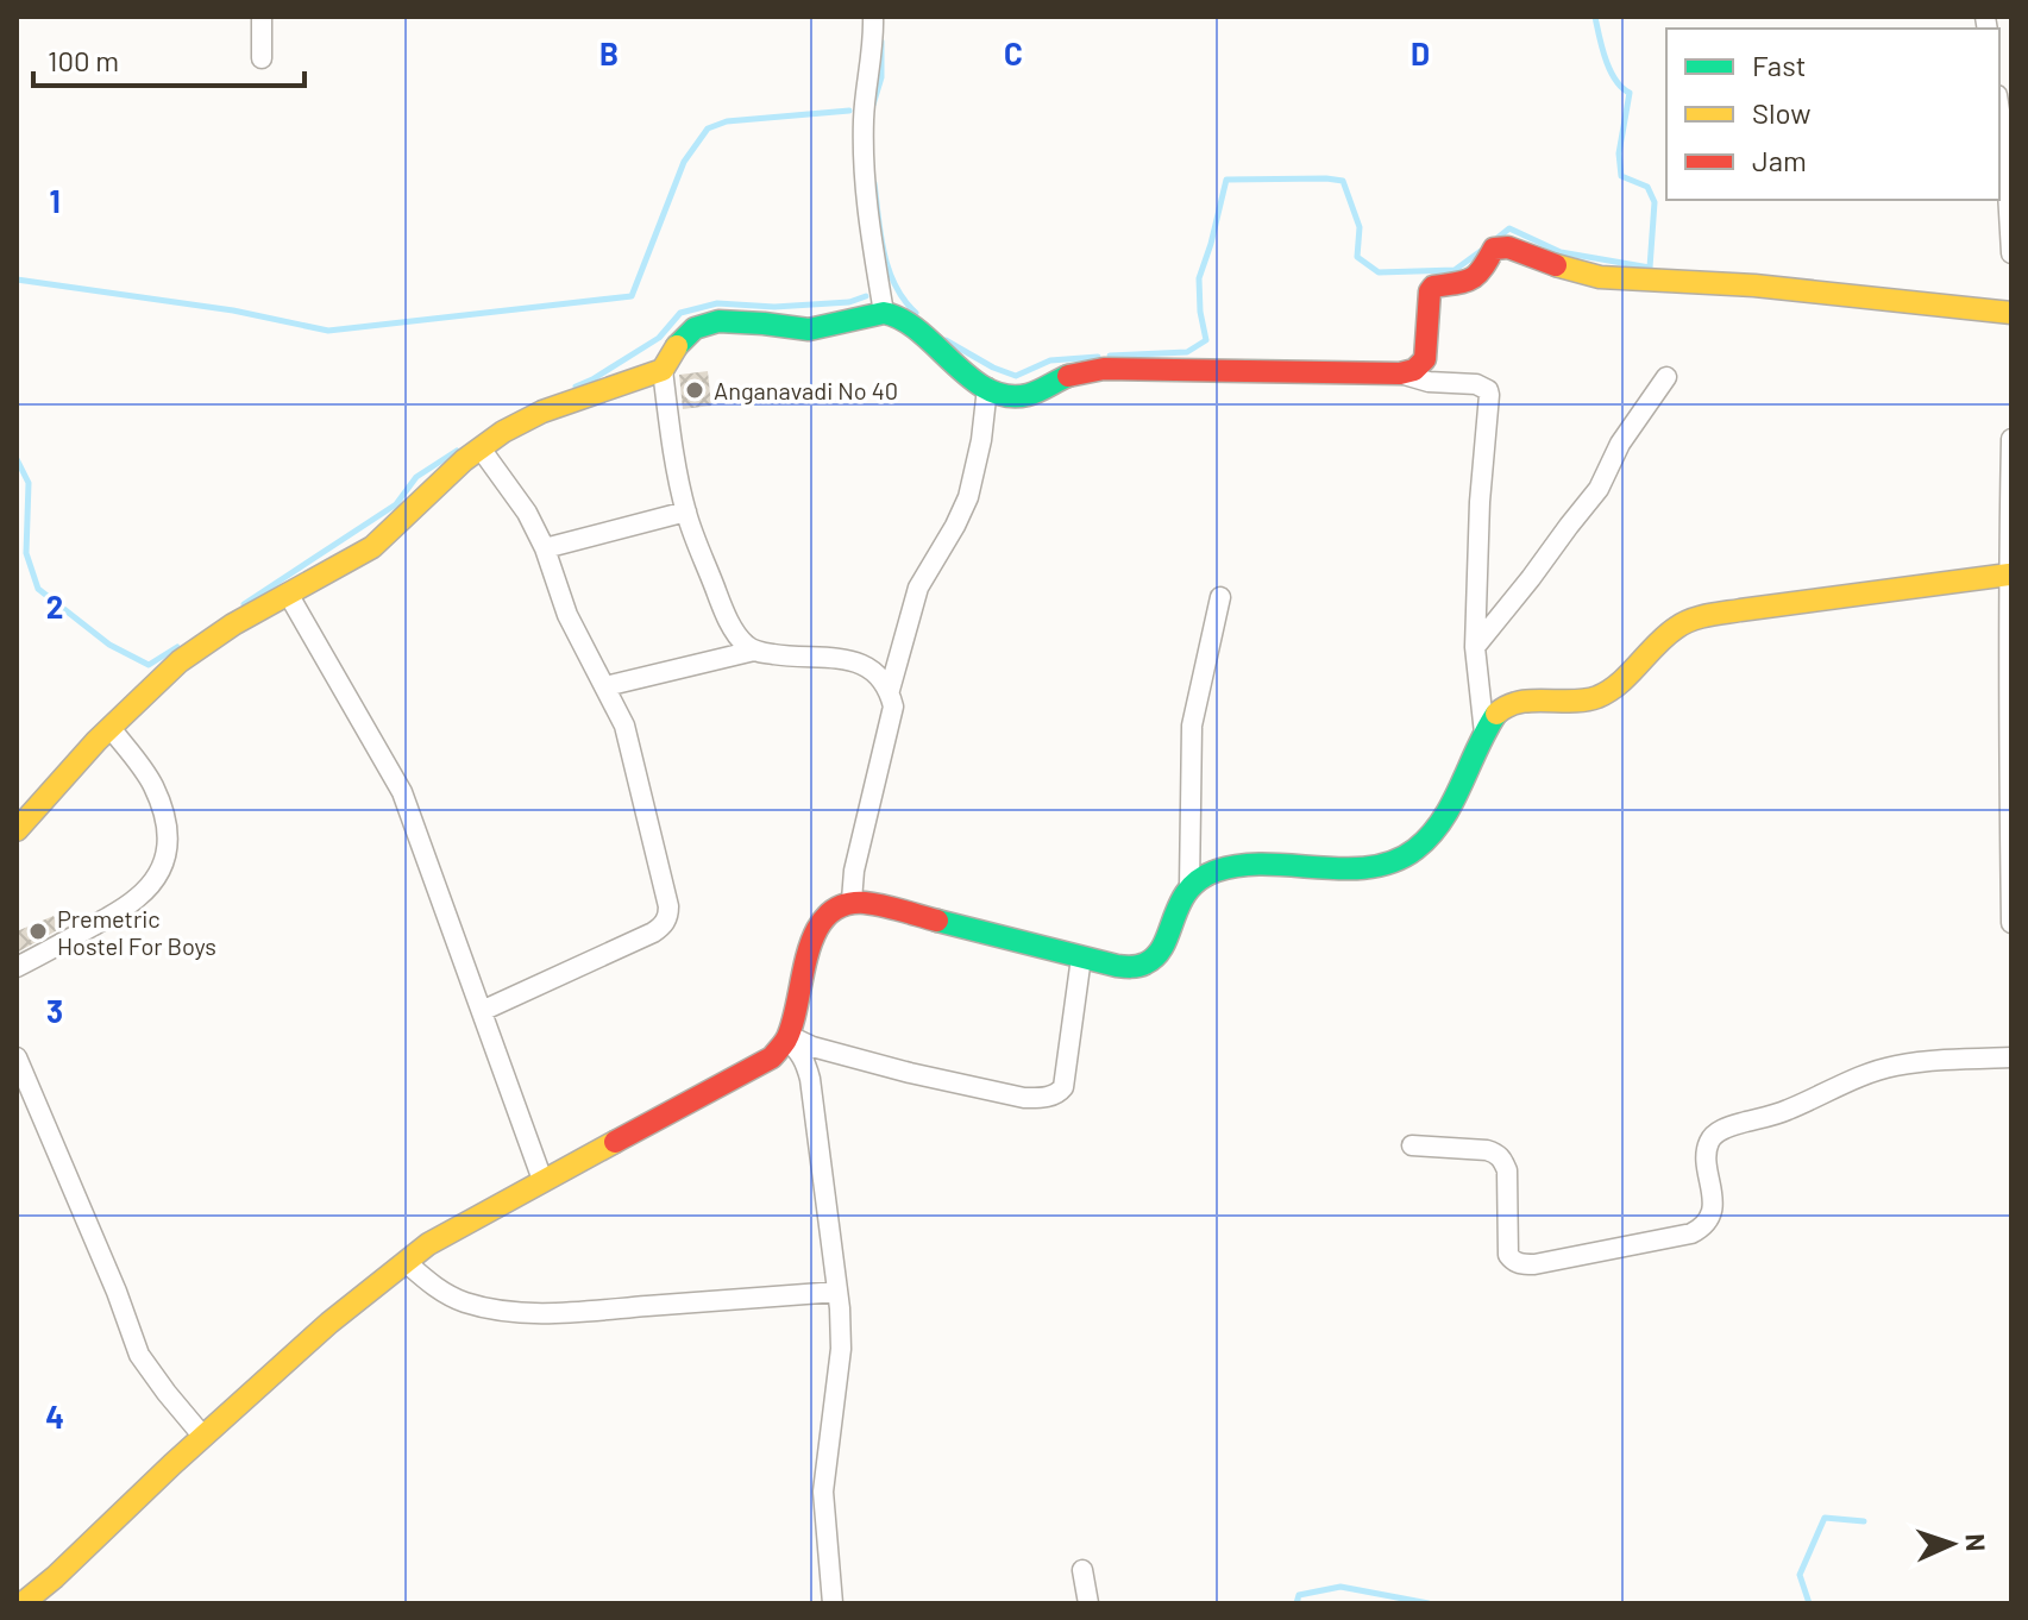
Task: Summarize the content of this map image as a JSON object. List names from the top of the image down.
{
  "places": ["Anganavadi No 40", "Premetric Hostel For Boys"],
  "legend": ["Fast", "Slow", "Jam"],
  "scale_bar": "100 m",
  "north": "right",
  "grid": {
    "columns": ["B", "C", "D"],
    "rows": [
      "1",
      "2",
      "3",
      "4"
    ]
  }
}
